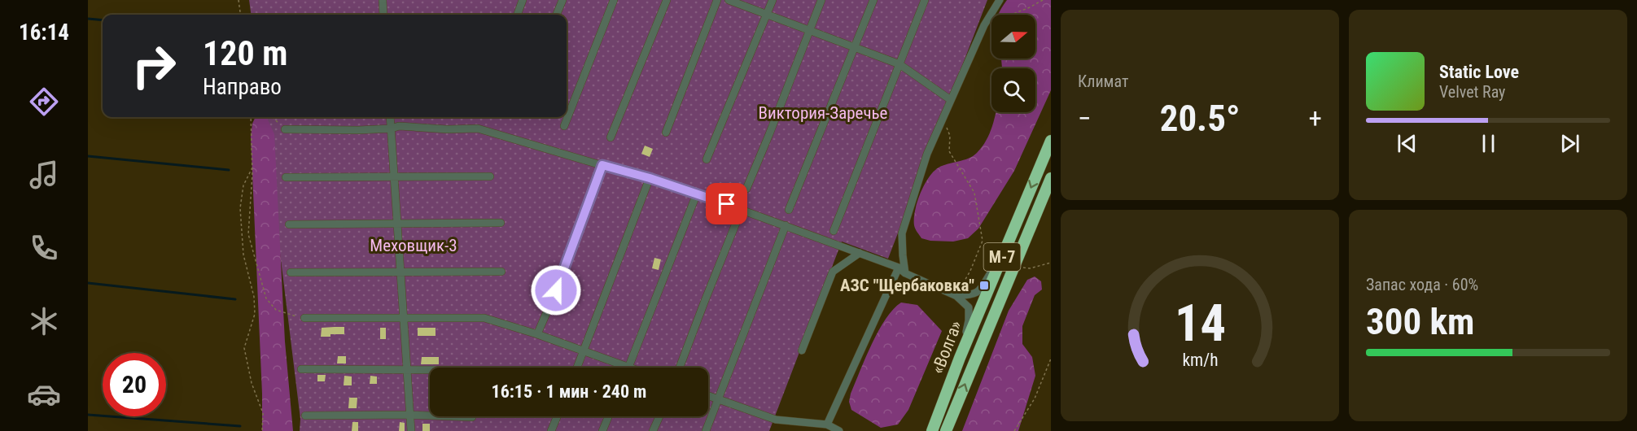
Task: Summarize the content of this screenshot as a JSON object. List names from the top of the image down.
{
  "streets": {
    "highway": ["М-7", "«Волга»"]
  },
  "parks": ["Виктория-Заречье", "Меховщик-3"],
  "places": {
    "transit": ["АЗС \"Щербаковка\""]
  },
  "north": "right",
  "page": {
    "tabs": "16:14",
    "tile": [
      "Климат",
      ["Запас хода · 60%", "300 km"]
    ],
    "turn": ["120 m", "Направо"],
    "song": ["Static Love", "Velvet Ray"],
    "heat": ["−", "20.5°", "+"],
    "limit": "20",
    "trip": "16:15 · 1 мин · 240 m",
    "gauge": ["14", "km/h"]
  }
}
